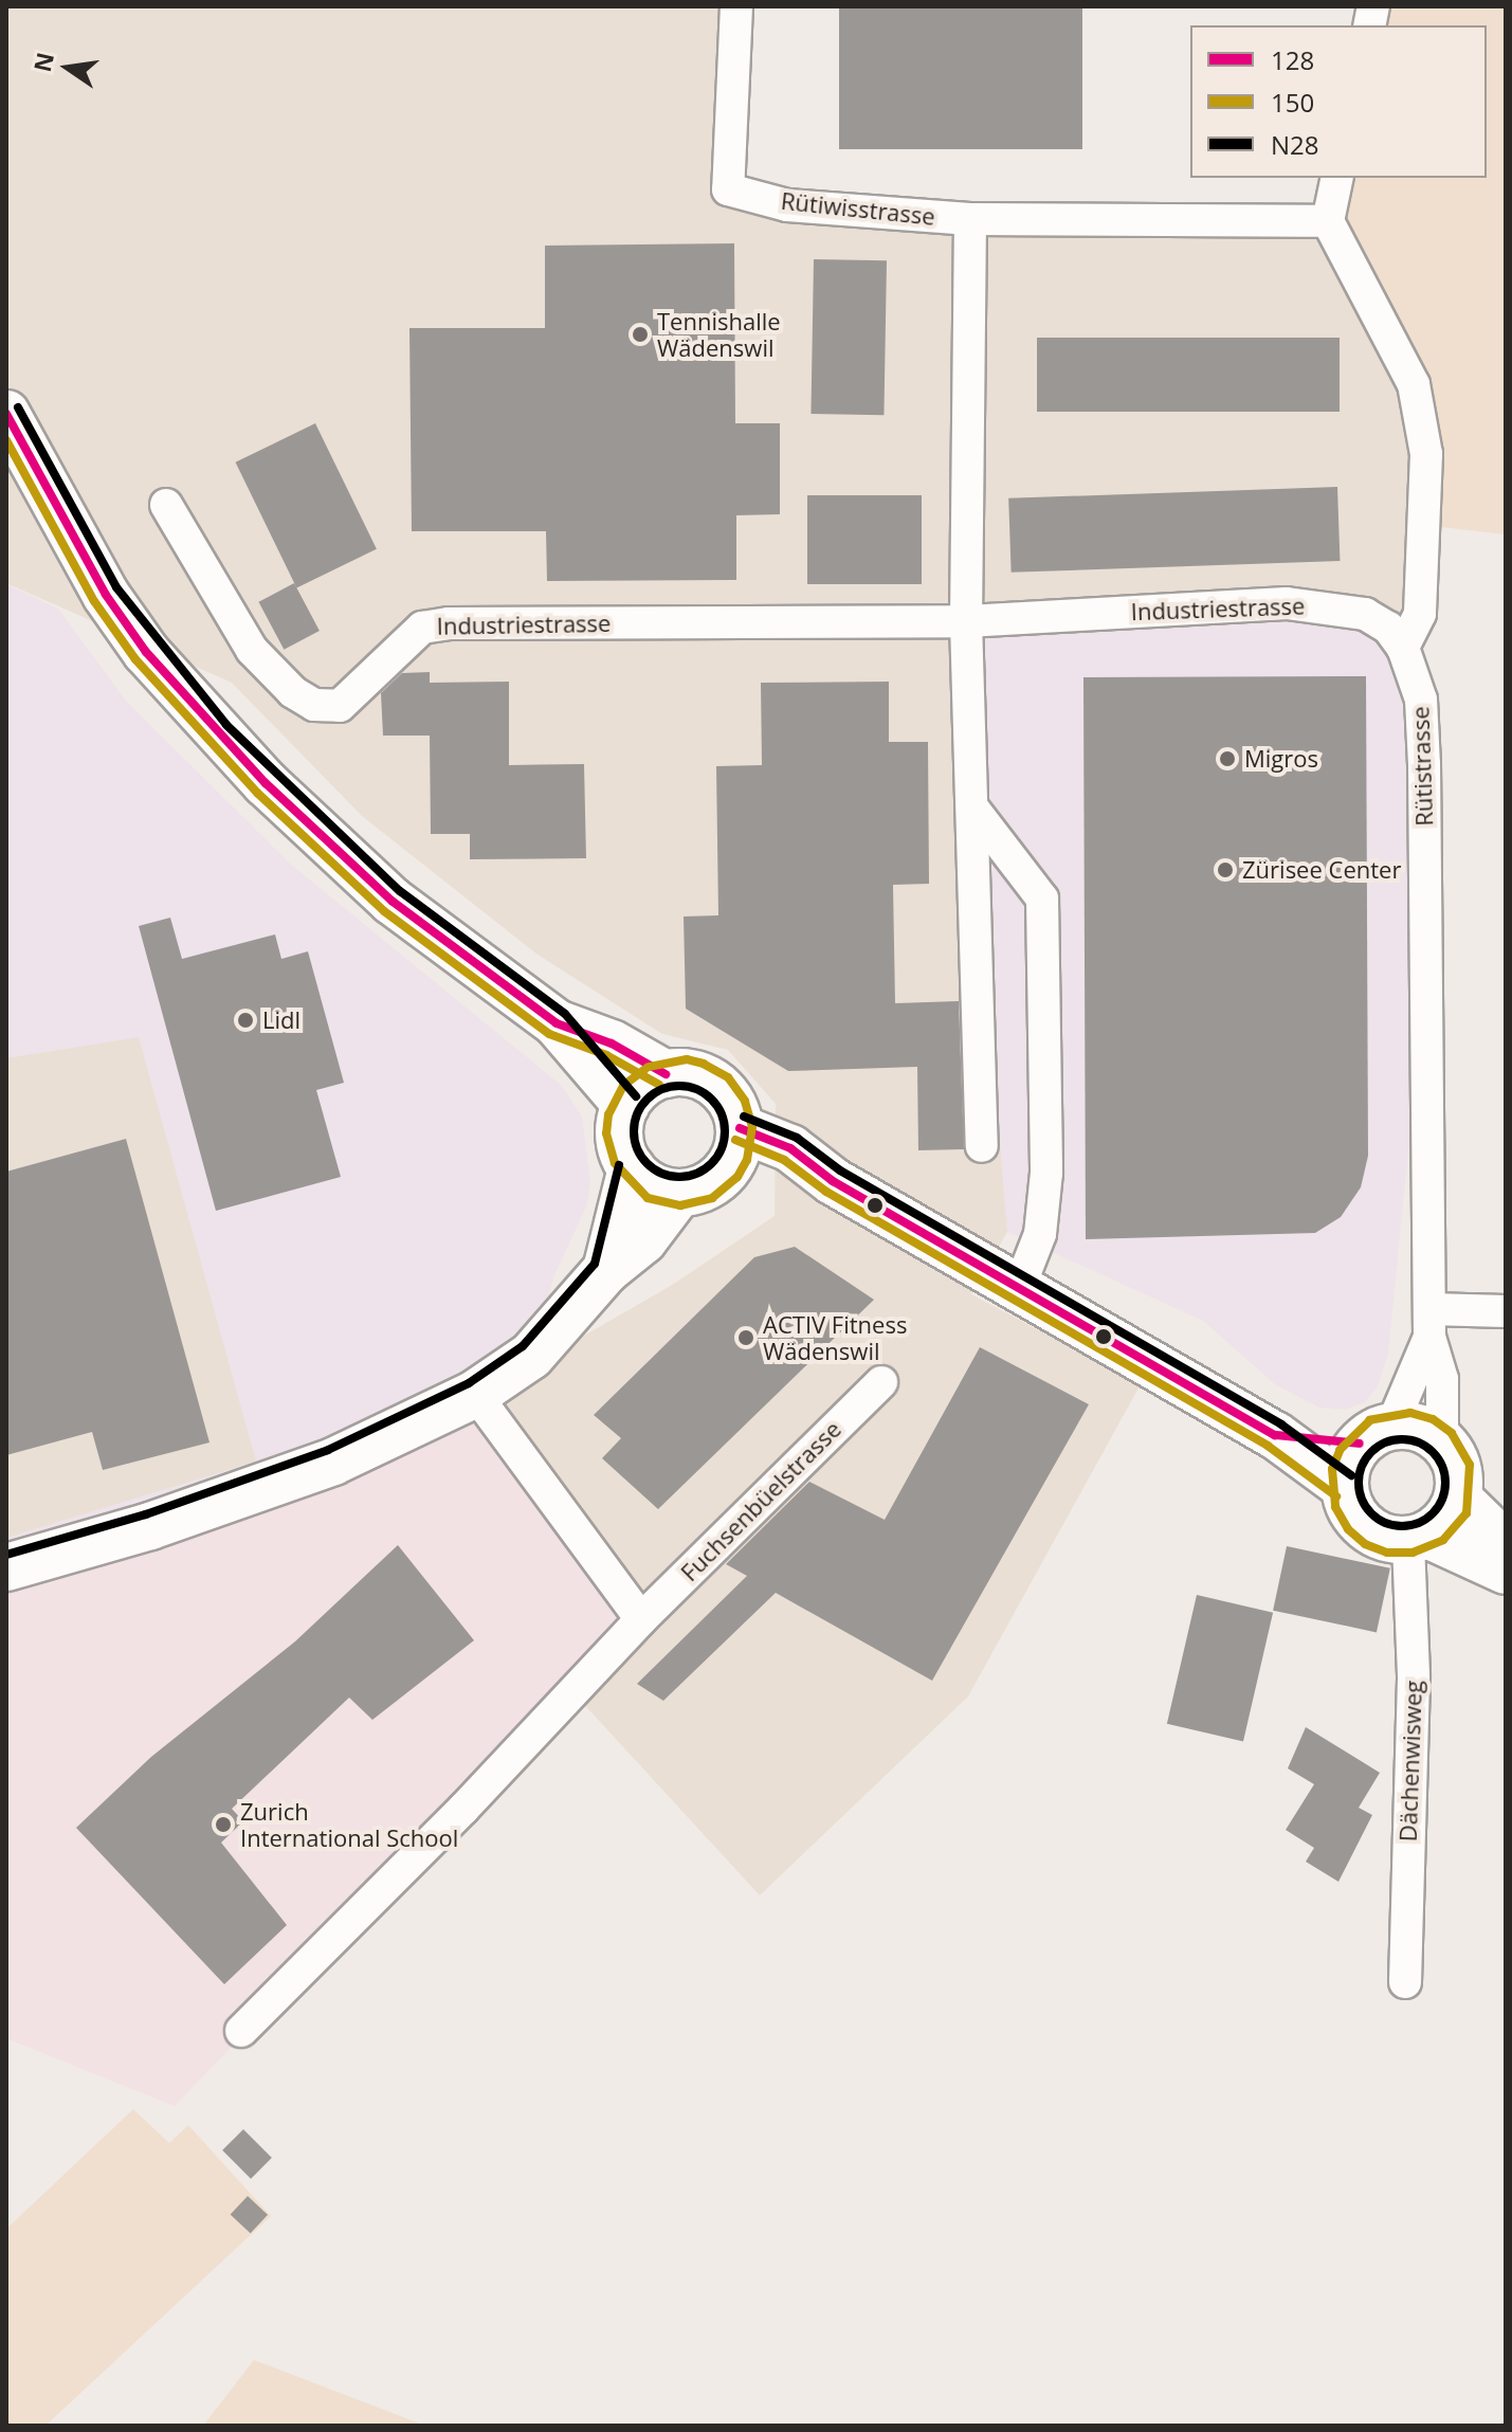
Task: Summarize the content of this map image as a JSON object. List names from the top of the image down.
{
  "streets": {
    "street": [
      "Rütiwisstrasse",
      "Industriestrasse",
      "Rütistrasse",
      "Fuchsenbüelstrasse",
      "Dächenwisweg"
    ]
  },
  "crossings": [
    ["Rütiwisstrasse", "Industriestrasse"],
    ["Industriestrasse", "Rütistrasse"],
    ["Rütistrasse", "Dächenwisweg"]
  ],
  "places": [
    "Tennishalle Wädenswil",
    "Migros",
    "Zürisee Center",
    "Lidl",
    "ACTIV Fitness Wädenswil",
    "Zurich International School"
  ],
  "lines": ["transit line N28", "transit line 128", "transit line 150"],
  "legend": ["128", "150", "N28"],
  "north": "left"
}
